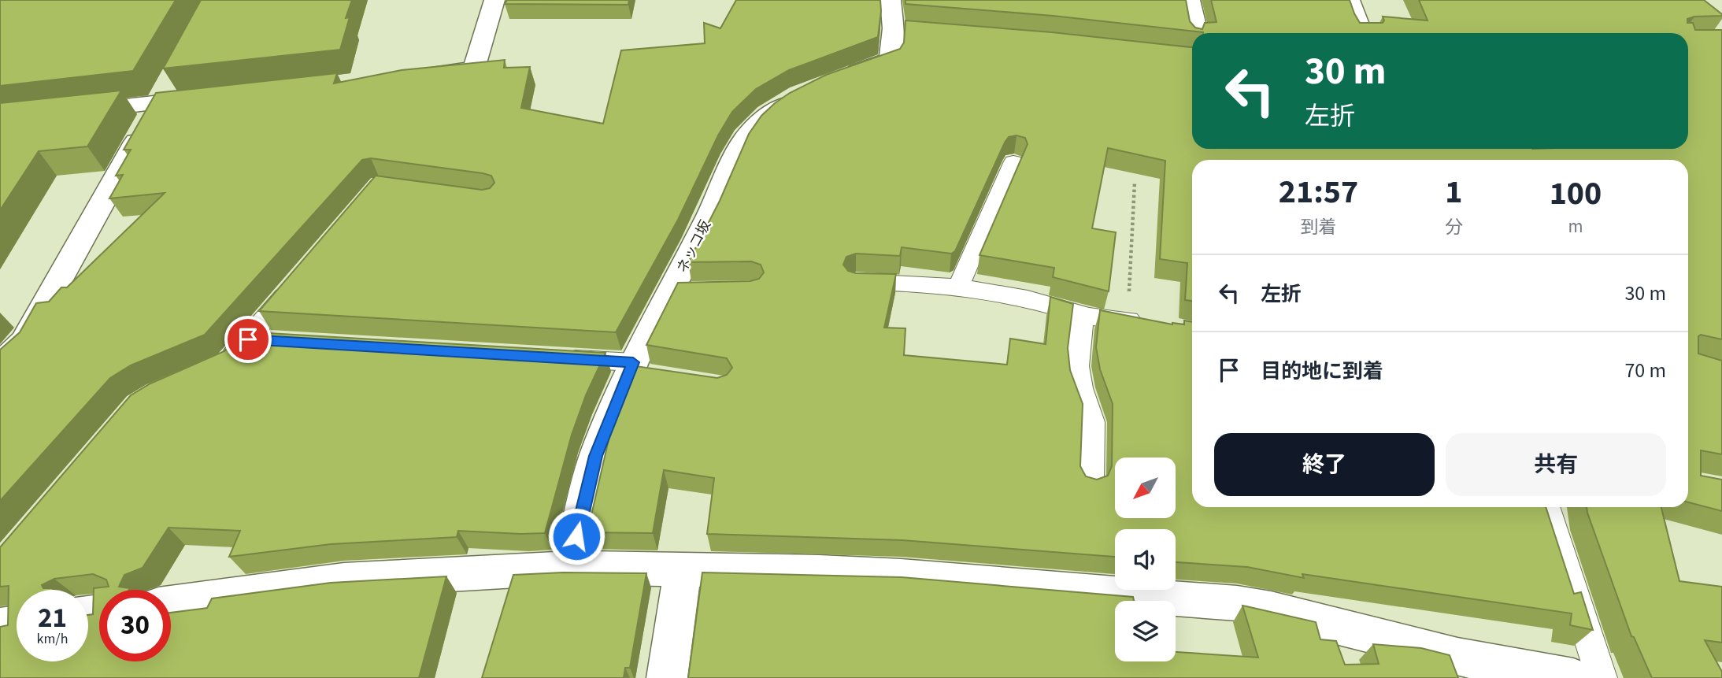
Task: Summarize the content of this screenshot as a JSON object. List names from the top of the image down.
{
  "streets": {
    "street": ["ネッコ坂"]
  },
  "north": "bottom left",
  "page": {
    "turn": ["30 m", "左折"],
    "eta": [
      "21:57",
      "到着",
      "1",
      "分",
      "100",
      "m"
    ],
    "list": [
      {
        "name": "左折",
        "value": "30 m"
      },
      {
        "name": "目的地に到着",
        "value": "70 m"
      }
    ],
    "buttons": ["終了", "共有"],
    "speed": "21 km/h",
    "limit": "30"
  }
}
